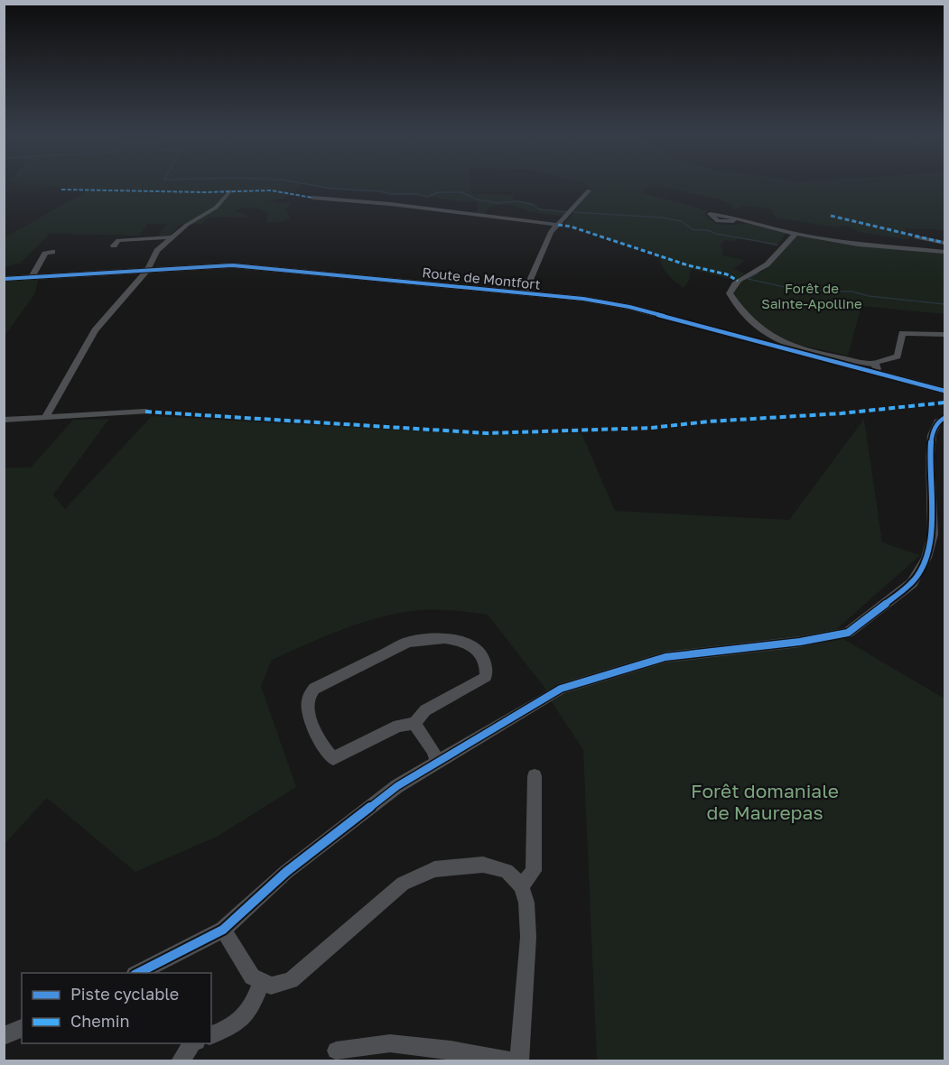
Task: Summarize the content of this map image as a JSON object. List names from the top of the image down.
{
  "streets": {
    "street": ["Route de Montfort"]
  },
  "parks": ["Forêt de Sainte-Apolline", "Forêt domaniale de Maurepas"],
  "legend": ["Piste cyclable", "Chemin"]
}
